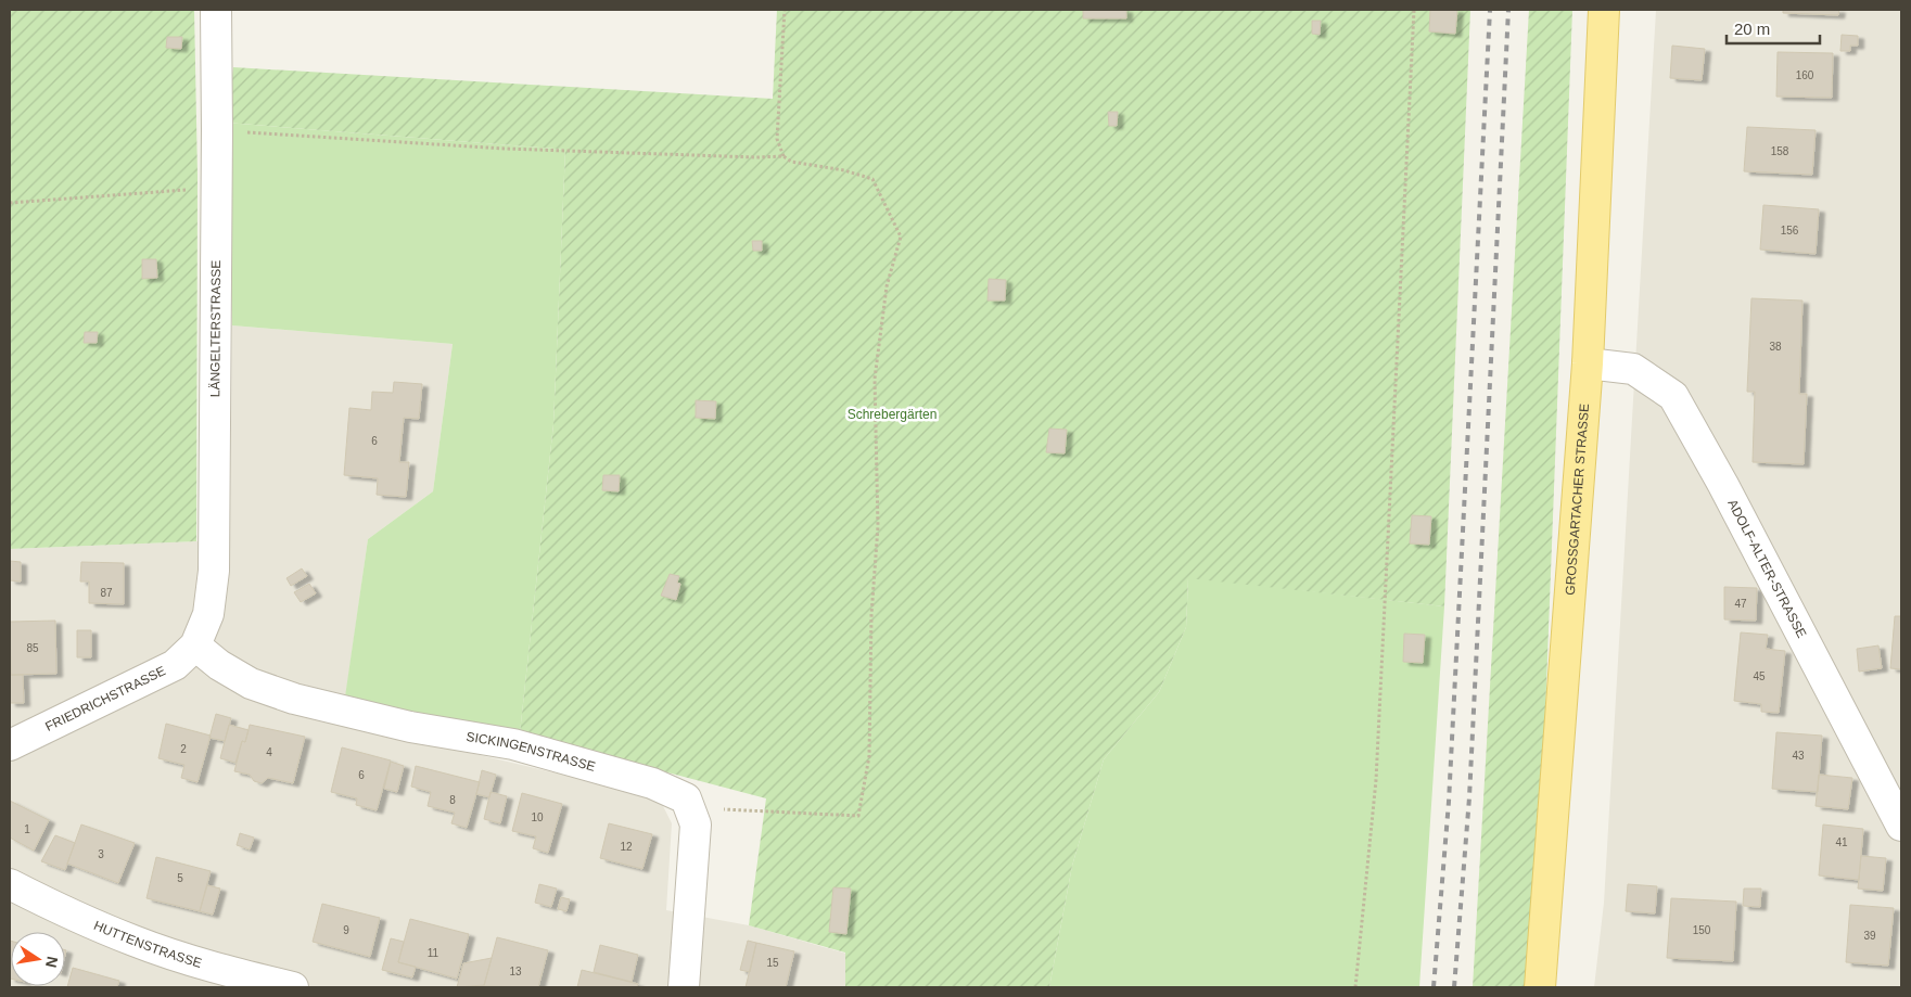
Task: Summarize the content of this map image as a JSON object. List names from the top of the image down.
{
  "streets": {
    "main road": ["GROSSGARTACHER STRASSE"],
    "street": [
      "LÄNGELTERSTRASSE",
      "ADOLF-ALTER-STRASSE",
      "FRIEDRICHSTRASSE",
      "SICKINGENSTRASSE",
      "HUTTENSTRASSE"
    ]
  },
  "crossings": [
    ["LÄNGELTERSTRASSE", "FRIEDRICHSTRASSE"],
    ["LÄNGELTERSTRASSE", "SICKINGENSTRASSE"],
    ["GROSSGARTACHER STRASSE", "ADOLF-ALTER-STRASSE"],
    ["FRIEDRICHSTRASSE", "SICKINGENSTRASSE"]
  ],
  "parks": ["Schrebergärten"],
  "house_numbers": [
    "160",
    "158",
    "156",
    "38",
    "6",
    "87",
    "47",
    "85",
    "45",
    "2",
    "4",
    "43",
    "6",
    "8",
    "10",
    "1",
    "41",
    "12",
    "3",
    "5",
    "9",
    "150",
    "39",
    "11",
    "15",
    "13"
  ],
  "scale_bar": "20 m",
  "north": "right"
}
